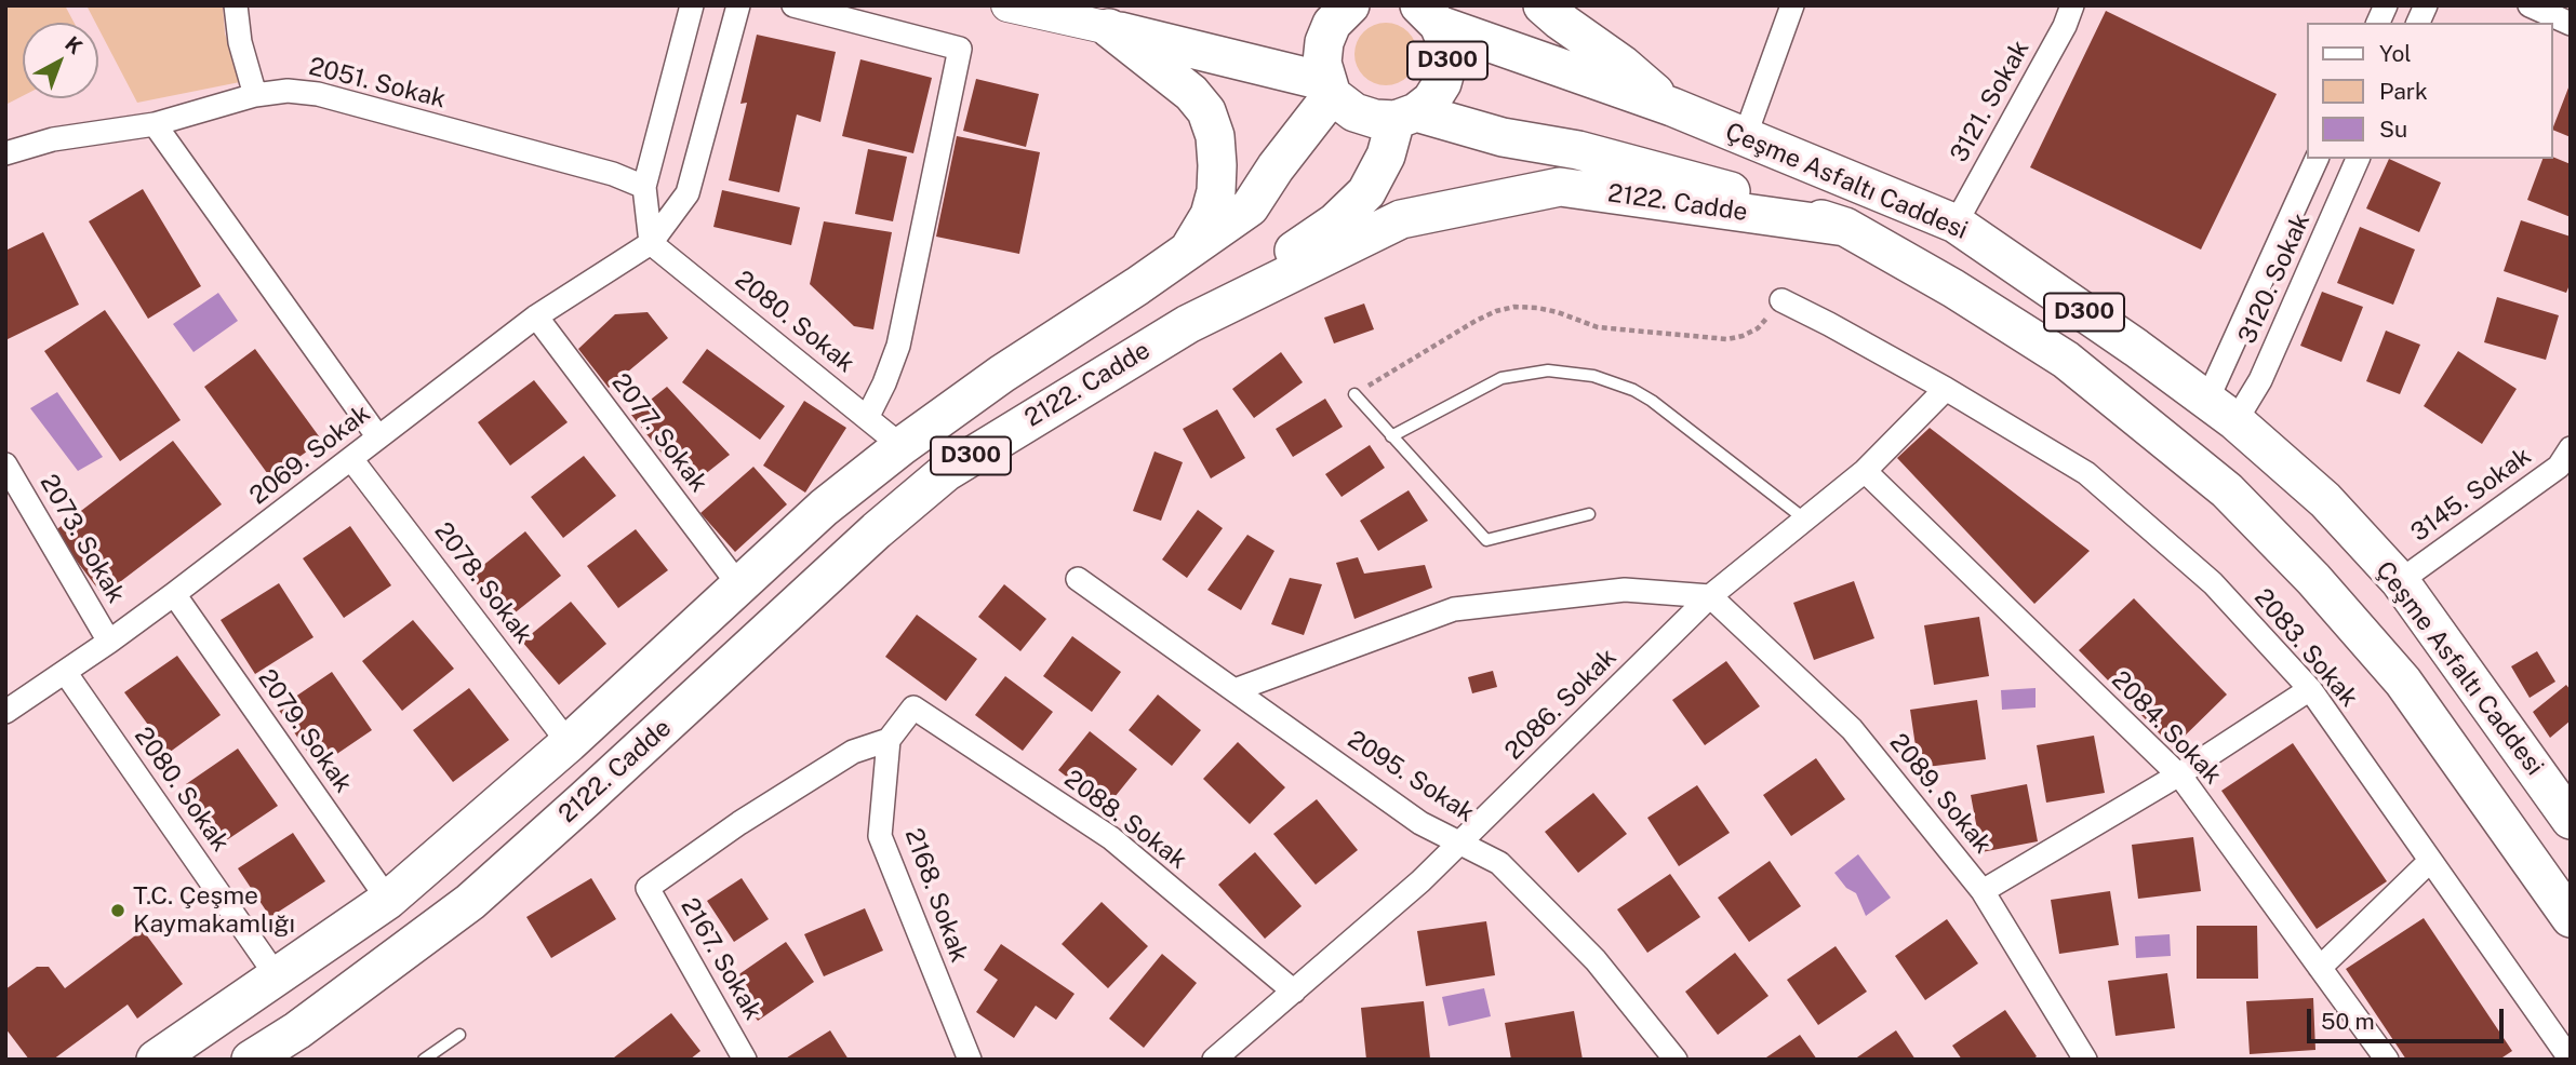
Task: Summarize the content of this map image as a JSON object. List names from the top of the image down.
{
  "streets": {
    "highway": ["D300", "Çeşme Asfaltı Caddesi", "2122. Cadde"],
    "street": [
      "2051. Sokak",
      "3121. Sokak",
      "3120. Sokak",
      "2080. Sokak",
      "2077. Sokak",
      "2069. Sokak",
      "3145. Sokak",
      "2073. Sokak",
      "2078. Sokak",
      "2083. Sokak",
      "2086. Sokak",
      "2084. Sokak",
      "2079. Sokak",
      "2095. Sokak",
      "2089. Sokak",
      "2088. Sokak",
      "2168. Sokak",
      "2167. Sokak"
    ]
  },
  "crossings": [
    ["D300", "Çeşme Asfaltı Caddesi"],
    ["3121. Sokak", "Çeşme Asfaltı Caddesi"],
    ["Çeşme Asfaltı Caddesi", "2122. Cadde"],
    ["Çeşme Asfaltı Caddesi", "3120. Sokak"],
    ["Çeşme Asfaltı Caddesi", "3145. Sokak"],
    ["2122. Cadde", "2080. Sokak"],
    ["2122. Cadde", "2077. Sokak"],
    ["2122. Cadde", "2078. Sokak"],
    ["2122. Cadde", "2079. Sokak"],
    ["2080. Sokak", "2069. Sokak"],
    ["2077. Sokak", "2069. Sokak"],
    ["2069. Sokak", "2073. Sokak"],
    ["2069. Sokak", "2078. Sokak"],
    ["2069. Sokak", "2079. Sokak"],
    ["2083. Sokak", "2086. Sokak"],
    ["2086. Sokak", "2084. Sokak"],
    ["2086. Sokak", "2095. Sokak"],
    ["2086. Sokak", "2089. Sokak"],
    ["2086. Sokak", "2088. Sokak"],
    ["2088. Sokak", "2168. Sokak"],
    ["2088. Sokak", "2167. Sokak"],
    ["2168. Sokak", "2167. Sokak"]
  ],
  "places": ["T.C. Çeşme Kaymakamlığı"],
  "legend": ["Yol", "Park", "Su"],
  "scale_bar": "50 m",
  "north": "top right"
}
